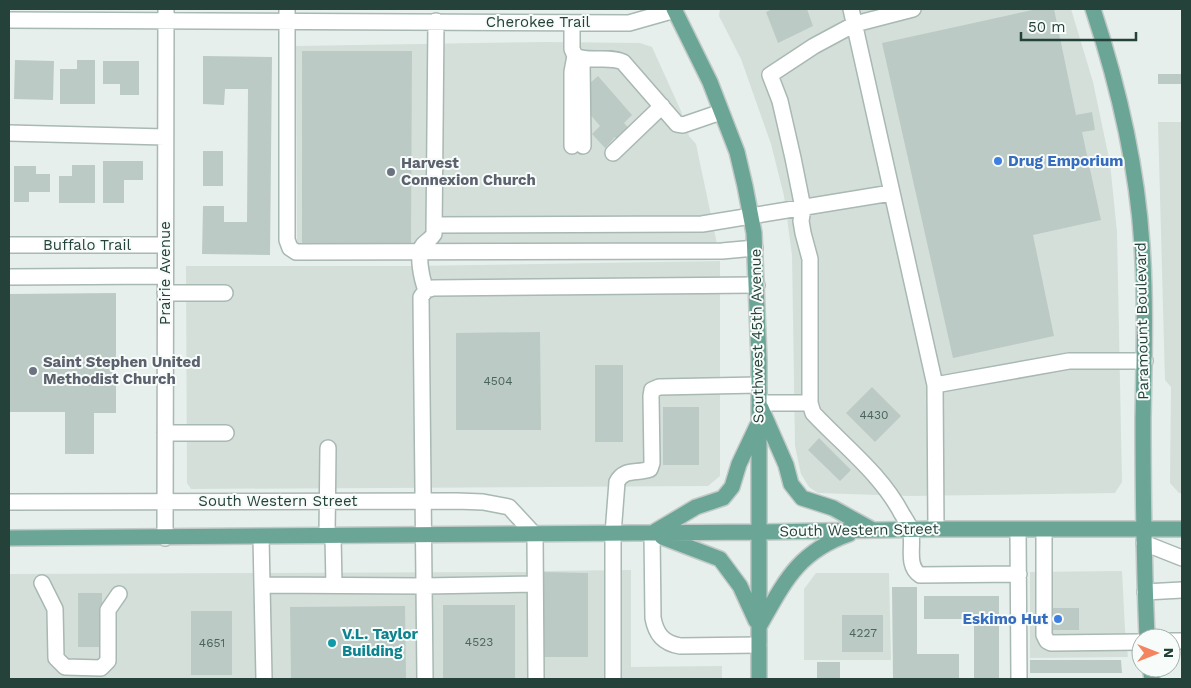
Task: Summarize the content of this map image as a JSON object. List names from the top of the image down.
{
  "streets": {
    "main road": ["Paramount Boulevard", "Southwest 45th Avenue", "South Western Street"],
    "street": ["Cherokee Trail", "Buffalo Trail", "Prairie Avenue"]
  },
  "crossings": [
    ["Cherokee Trail", "Prairie Avenue"],
    ["Cherokee Trail", "Southwest 45th Avenue"],
    ["Buffalo Trail", "Prairie Avenue"],
    ["Prairie Avenue", "South Western Street"],
    ["Paramount Boulevard", "South Western Street"],
    ["Southwest 45th Avenue", "South Western Street"]
  ],
  "places": [
    "Drug Emporium",
    "Harvest Connexion Church",
    "Saint Stephen United Methodist Church",
    "Eskimo Hut",
    "V.L. Taylor Building"
  ],
  "house_numbers": [
    "4504",
    "4430",
    "4227",
    "4523",
    "4651"
  ],
  "scale_bar": "50 m",
  "north": "right"
}
